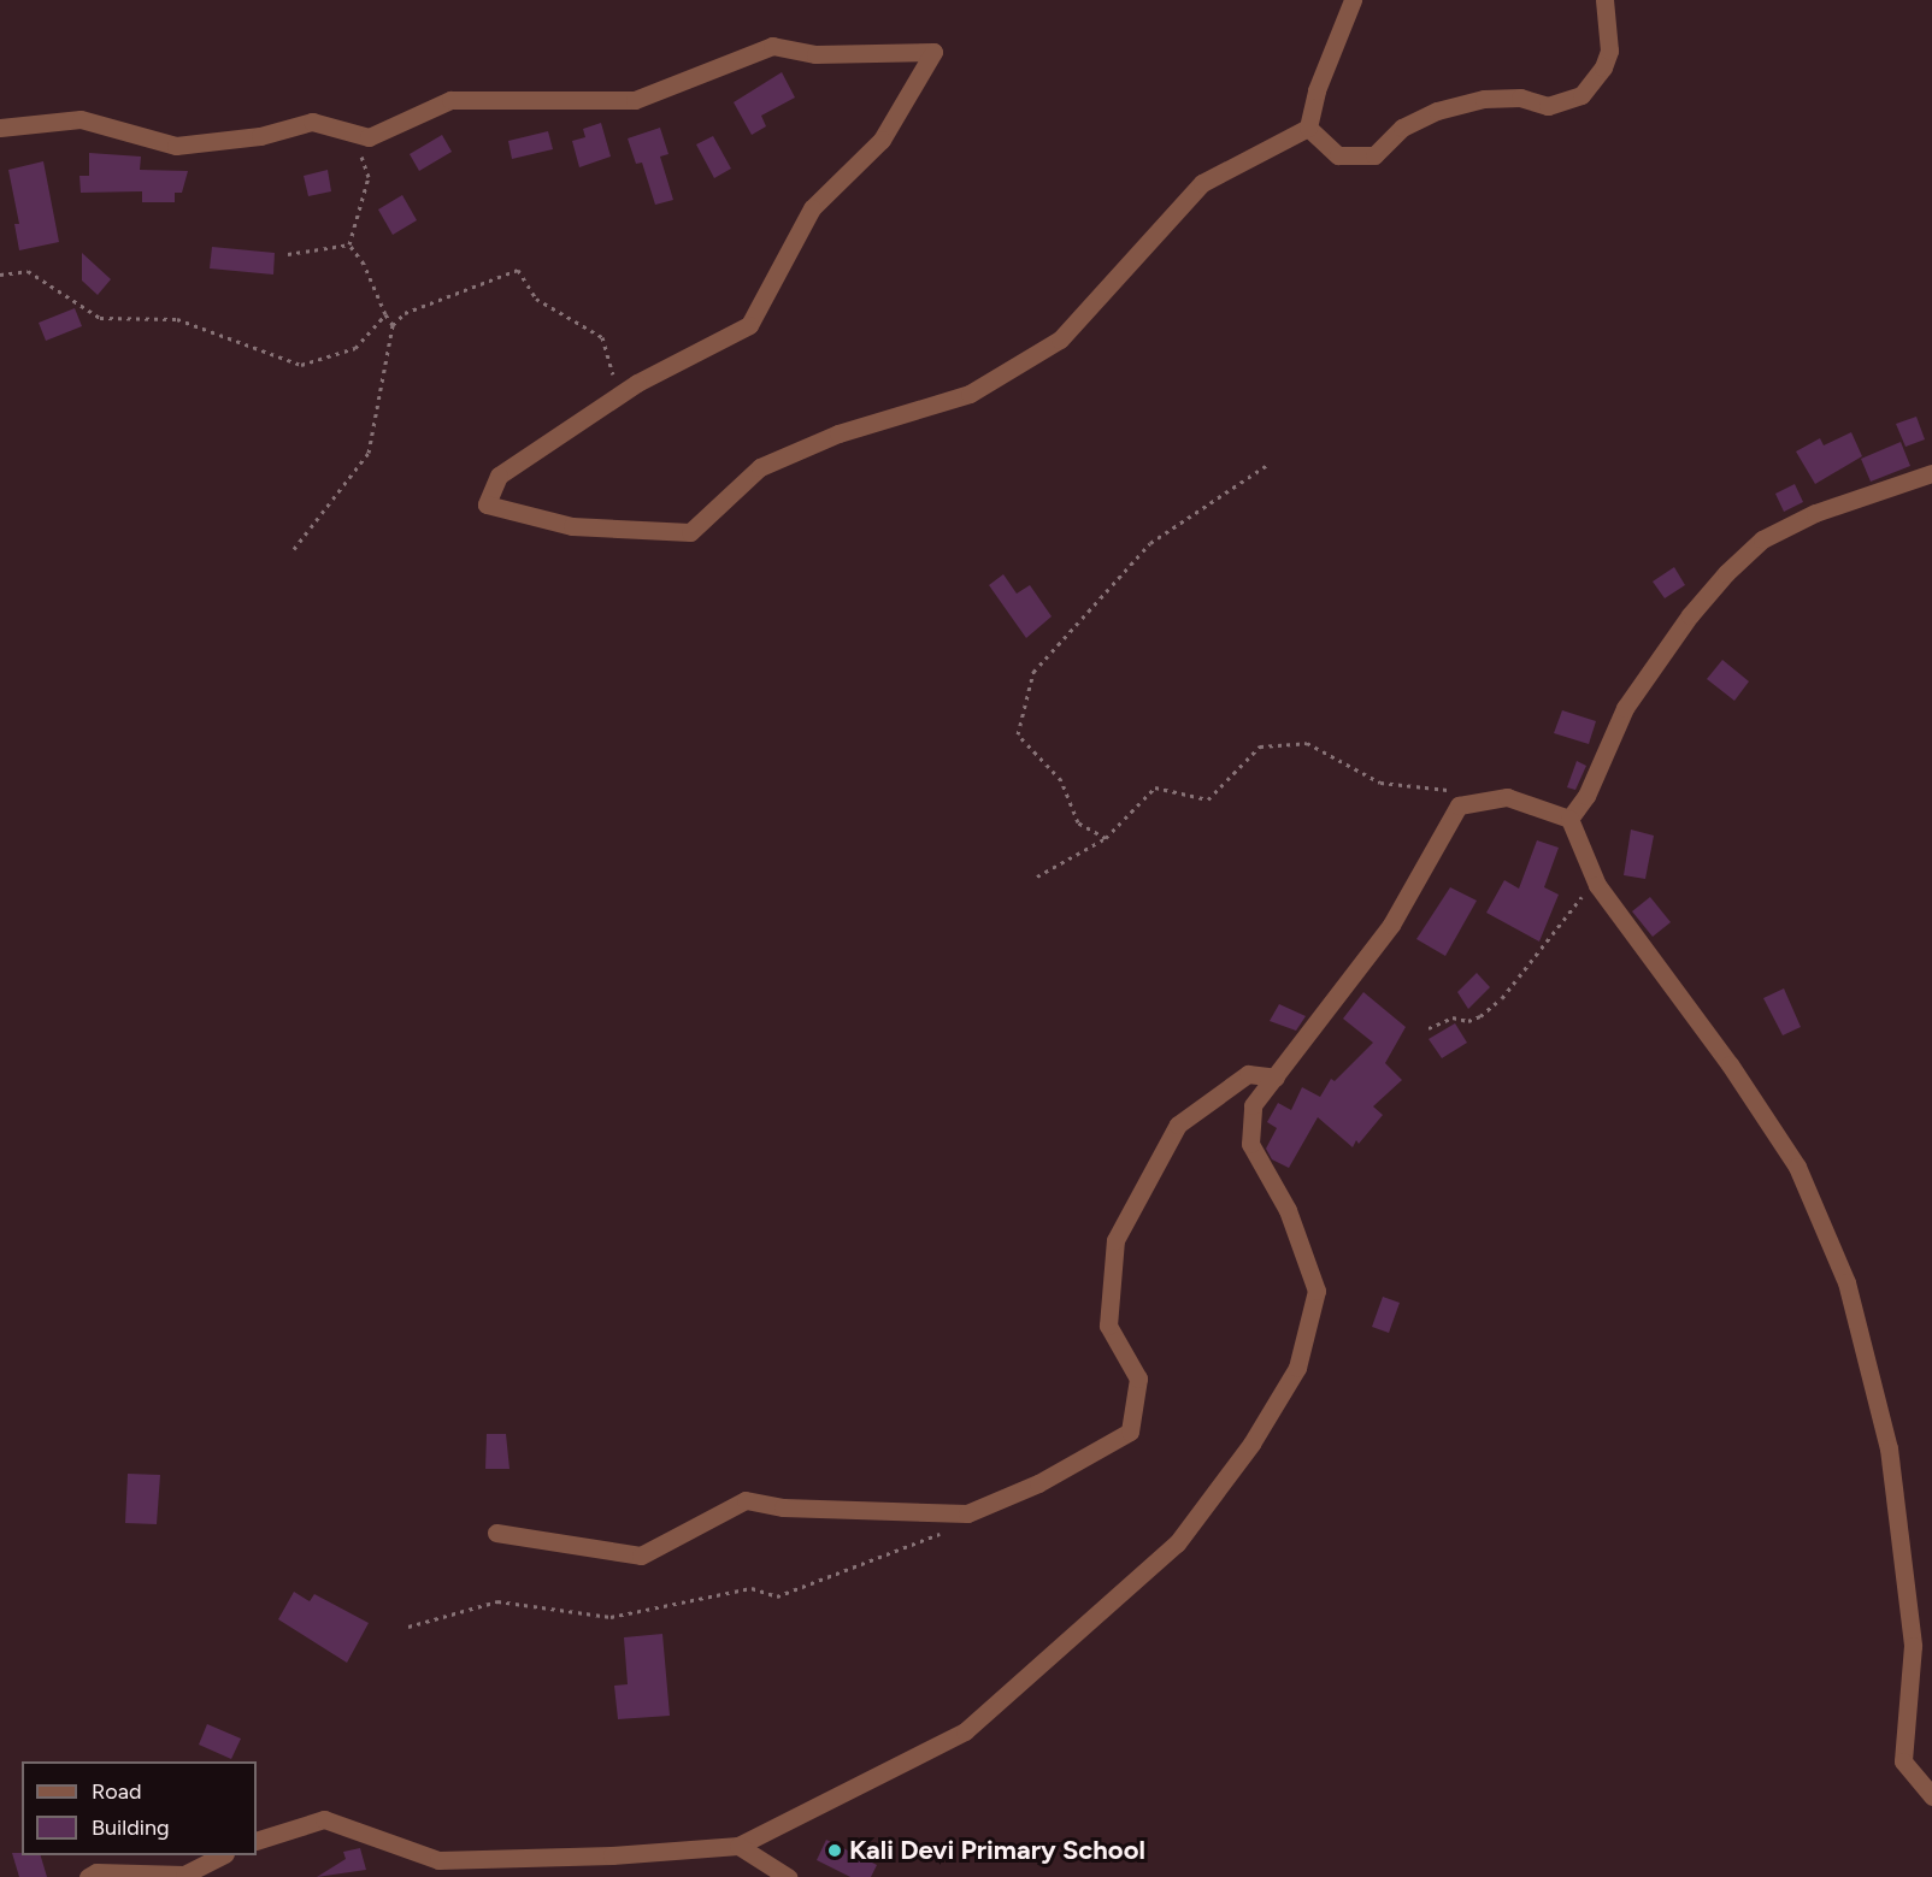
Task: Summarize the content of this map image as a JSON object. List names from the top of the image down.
{
  "places": ["Kali Devi Primary School"],
  "legend": ["Road", "Building"]
}
